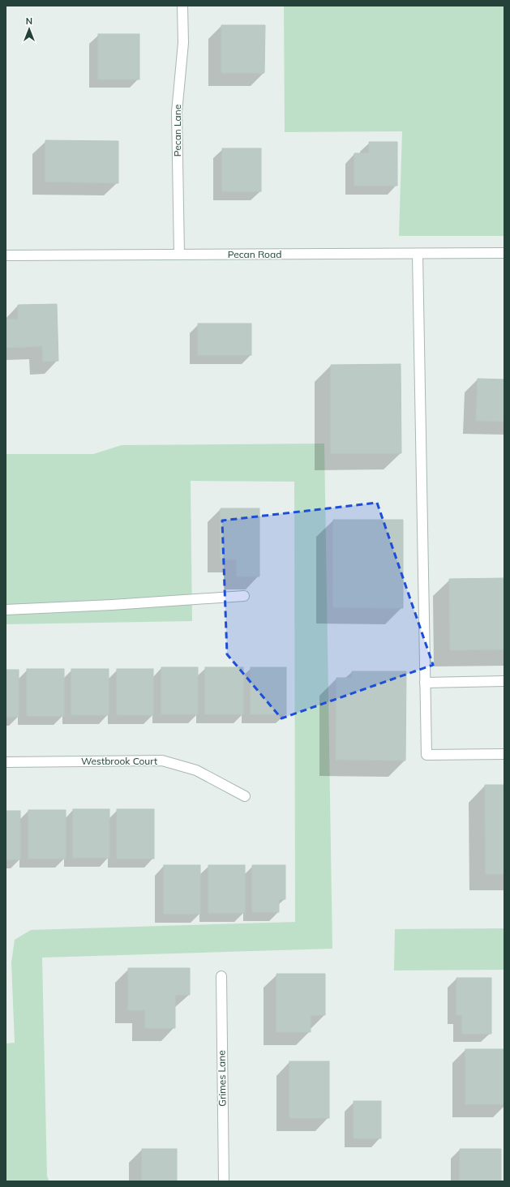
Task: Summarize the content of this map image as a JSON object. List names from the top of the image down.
{
  "streets": {
    "street": [
      "Pecan Lane",
      "Pecan Road",
      "Westbrook Court",
      "Grimes Lane"
    ]
  },
  "crossings": [
    ["Pecan Lane", "Pecan Road"]
  ],
  "north": "top"
}
